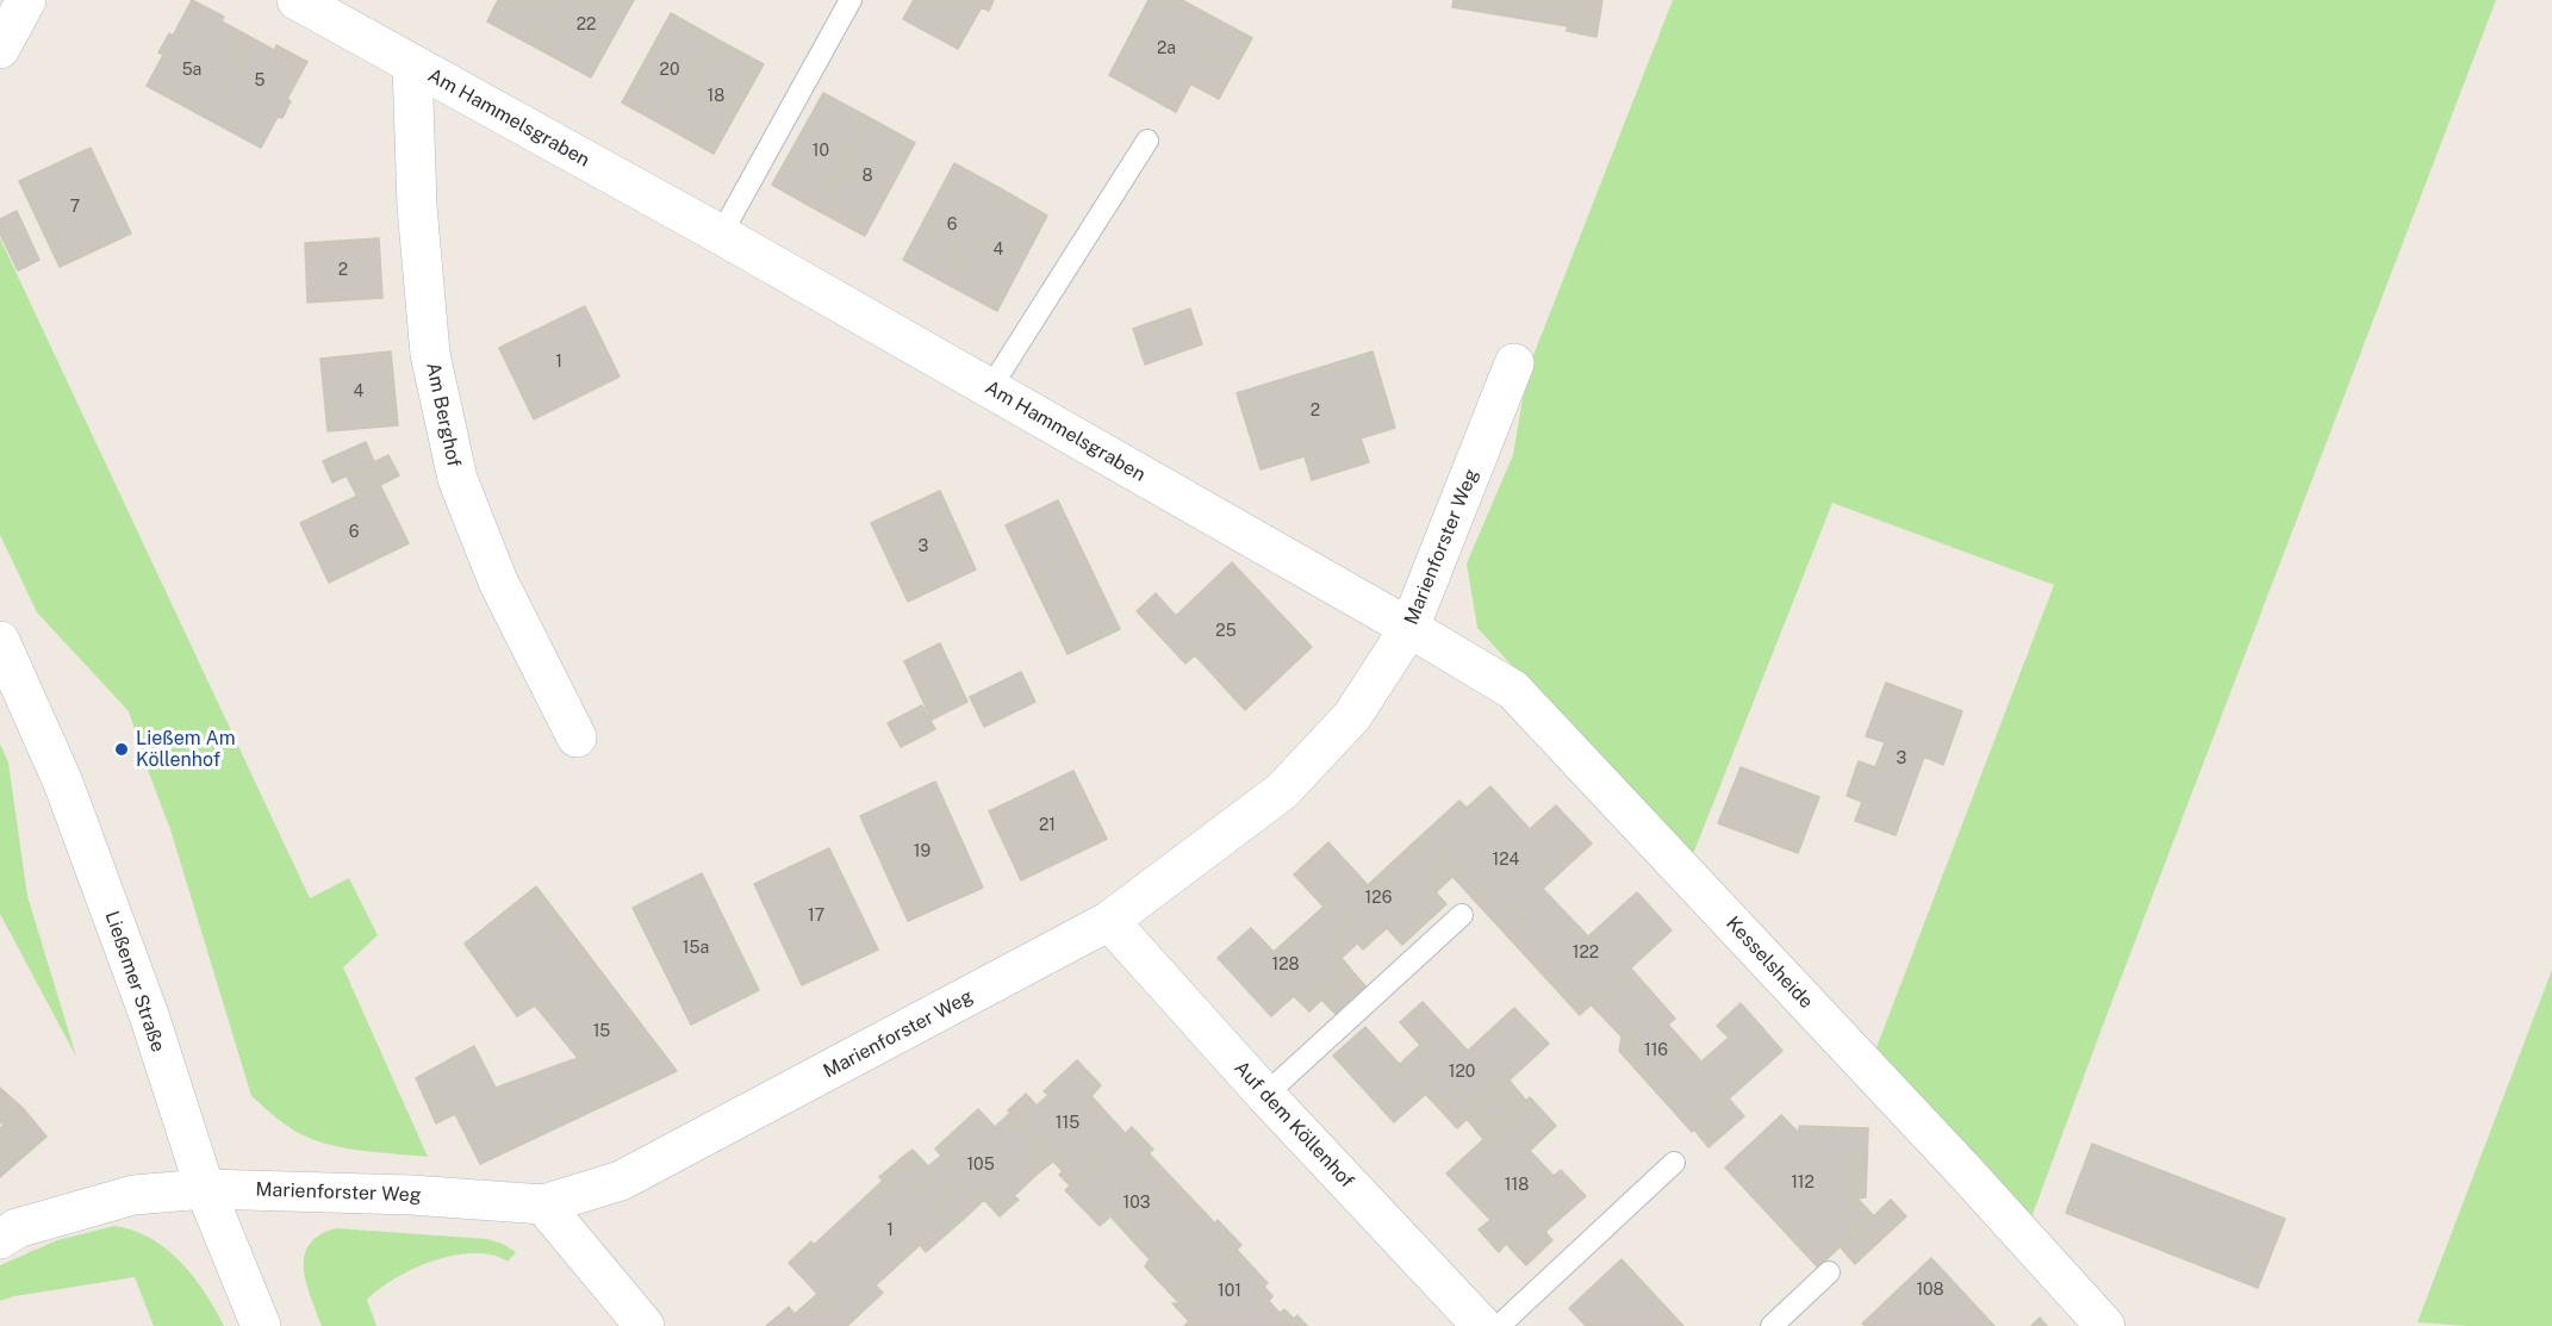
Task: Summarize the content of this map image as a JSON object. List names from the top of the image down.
{
  "streets": {
    "street": [
      "Am Hammelsgraben",
      "Am Berghof",
      "Marienforster Weg",
      "Kesselsheide",
      "Ließemer Straße",
      "Auf dem Köllenhof"
    ]
  },
  "crossings": [
    ["Am Hammelsgraben", "Am Berghof"],
    ["Am Hammelsgraben", "Marienforster Weg"],
    ["Am Hammelsgraben", "Kesselsheide"],
    ["Marienforster Weg", "Kesselsheide"],
    ["Marienforster Weg", "Ließemer Straße"],
    ["Marienforster Weg", "Auf dem Köllenhof"]
  ],
  "places": ["Ließem Am Köllenhof"],
  "house_numbers": [
    "22",
    "2a",
    "5a",
    "20",
    "5",
    "18",
    "10",
    "8",
    "7",
    "6",
    "4",
    "2",
    "1",
    "4",
    "2",
    "6",
    "3",
    "25",
    "3",
    "21",
    "19",
    "124",
    "126",
    "17",
    "15a",
    "122",
    "128",
    "15",
    "116",
    "120",
    "115",
    "105",
    "112",
    "118",
    "103",
    "1",
    "108",
    "101"
  ]
}
